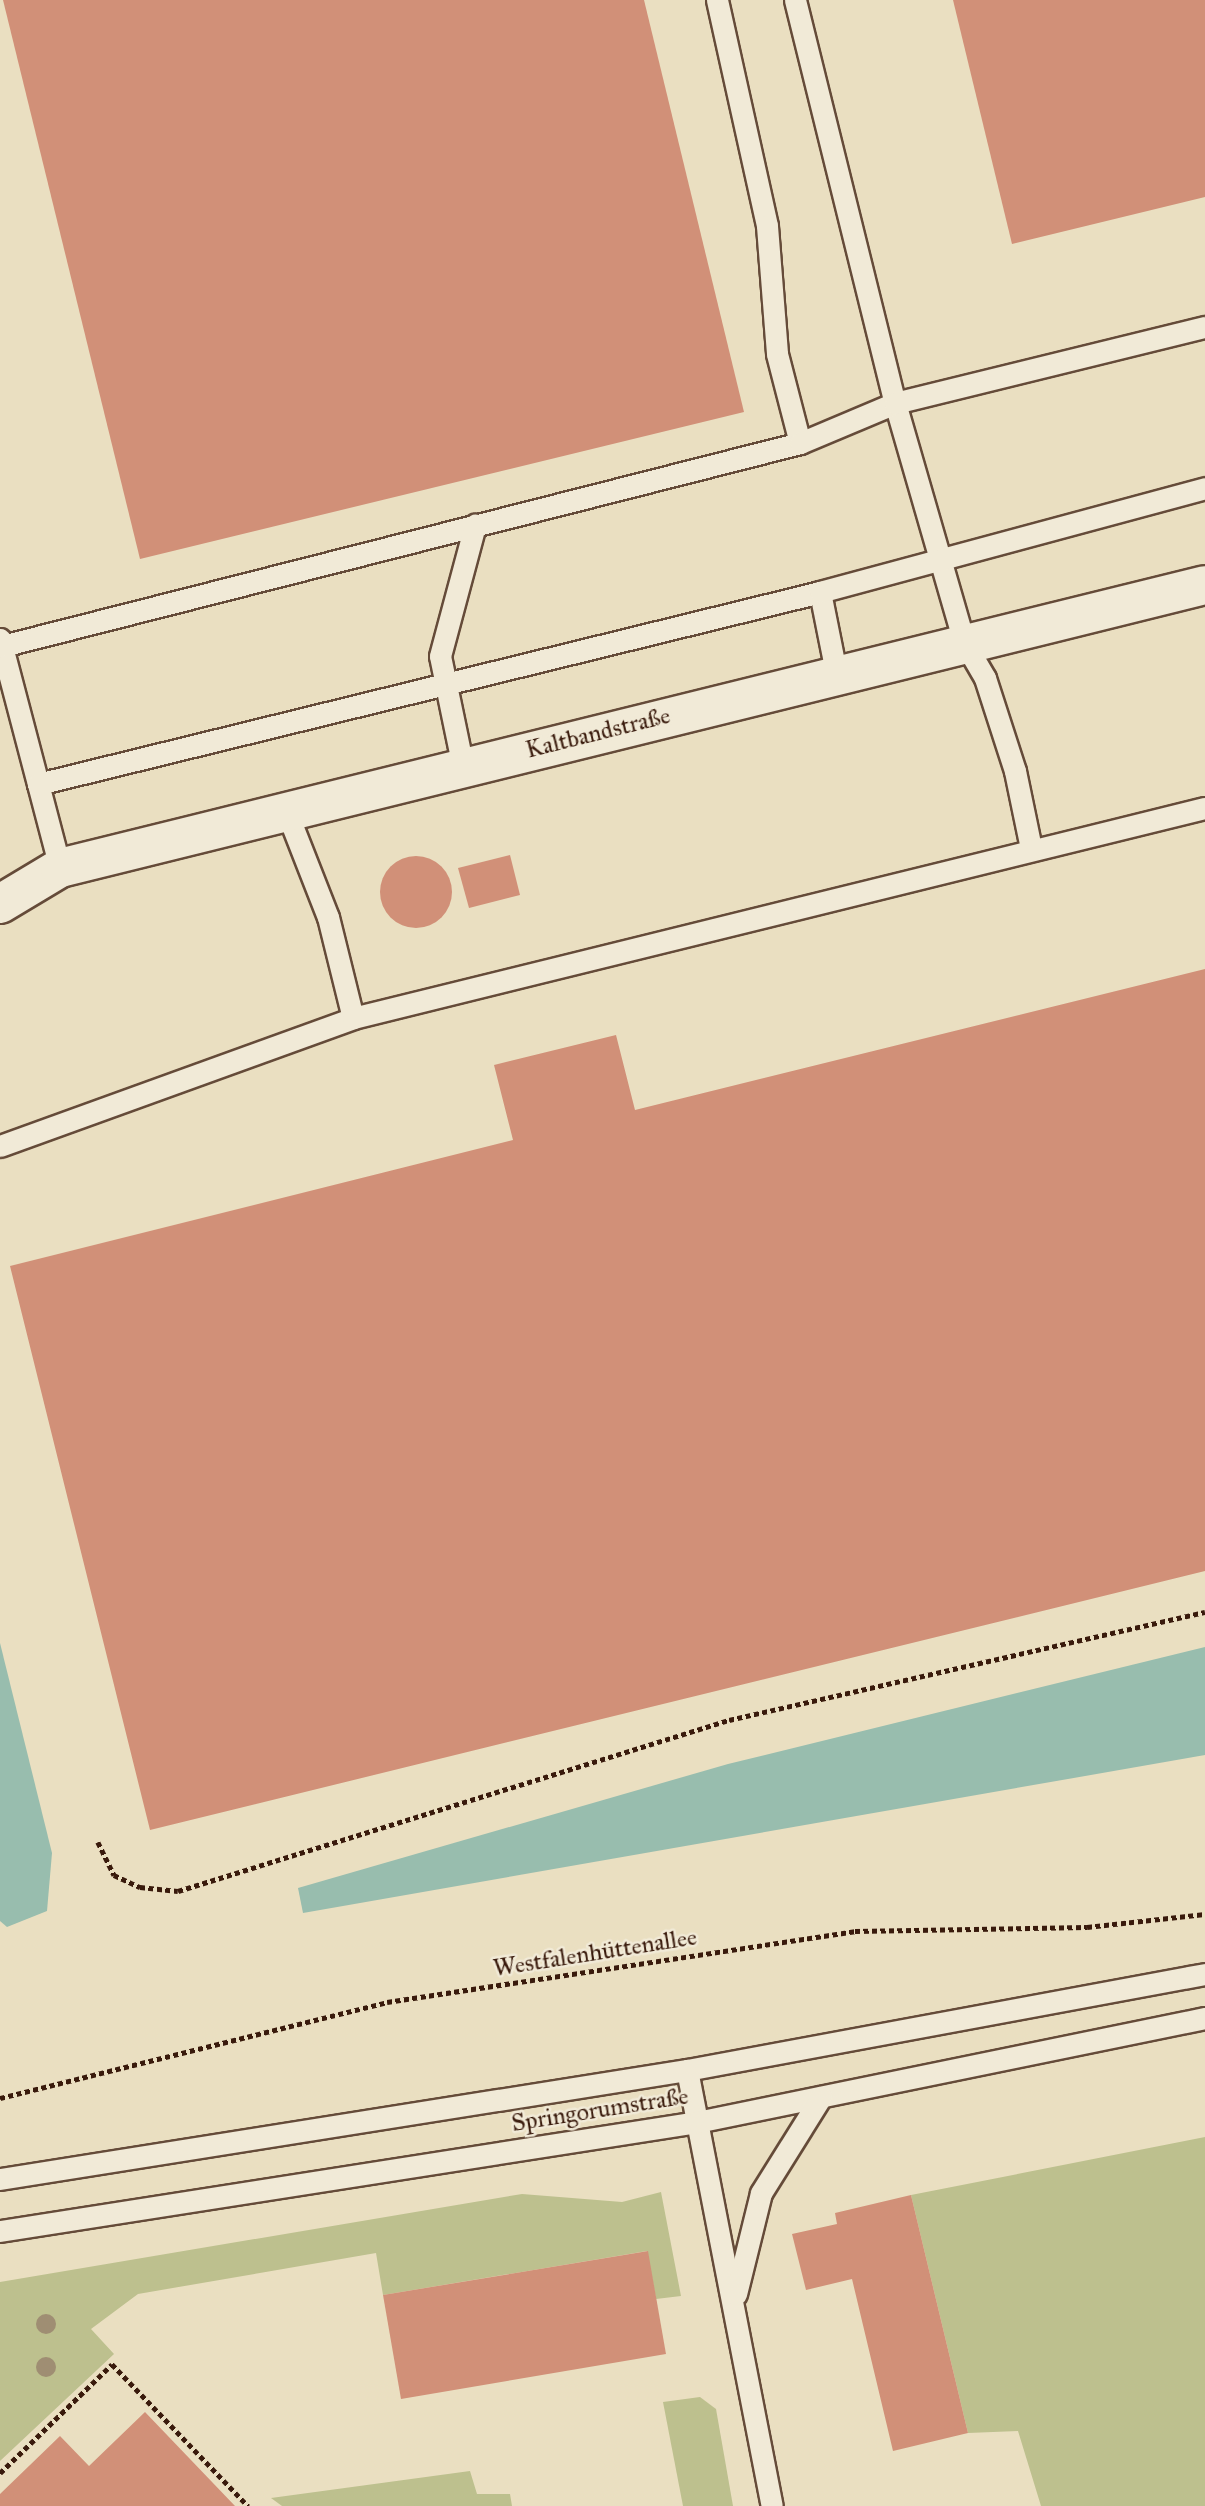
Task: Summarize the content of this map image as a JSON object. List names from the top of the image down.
{
  "streets": {
    "street": ["Kaltbandstraße"],
    "lane": ["Springorumstraße"],
    "path": ["Westfalenhüttenallee"]
  }
}
